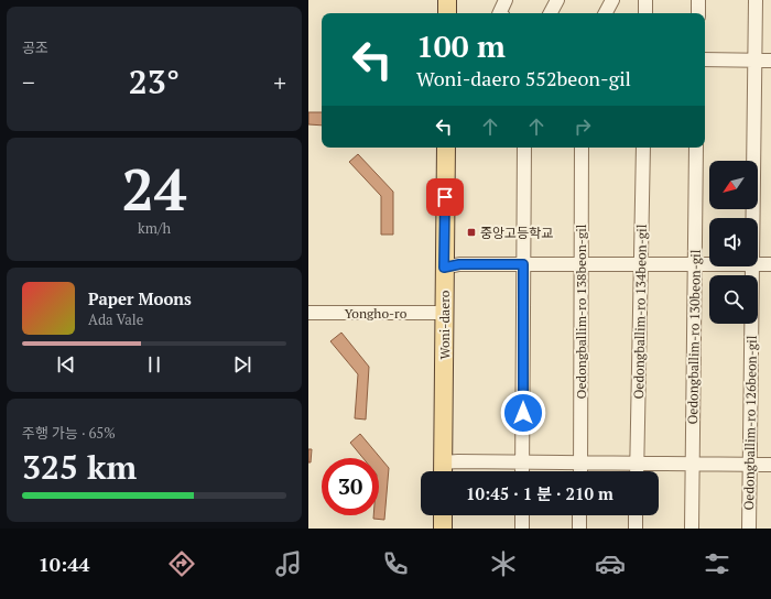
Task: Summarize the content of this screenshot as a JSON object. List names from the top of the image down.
{
  "streets": {
    "main road": ["Woni-daero"],
    "street": [
      "Oedongballim-ro 138beon-gil",
      "Oedongballim-ro 134beon-gil",
      "Yongho-ro",
      "Oedongballim-ro 130beon-gil",
      "Oedongballim-ro 126beon-gil"
    ]
  },
  "crossings": [
    ["Yongho-ro", "Woni-daero"]
  ],
  "places": {
    "transit": ["중앙고등학교"]
  },
  "north": "bottom left",
  "page": {
    "tile": [
      "공조",
      ["24", "km/h"],
      ["주행 가능 · 65%", "325 km"]
    ],
    "turn": ["100 m", "Woni-daero 552beon-gil"],
    "heat": ["−", "23°", "+"],
    "song": ["Paper Moons", "Ada Vale"],
    "limit": "30",
    "trip": "10:45 · 1 분 · 210 m",
    "tabs": "10:44"
  }
}
